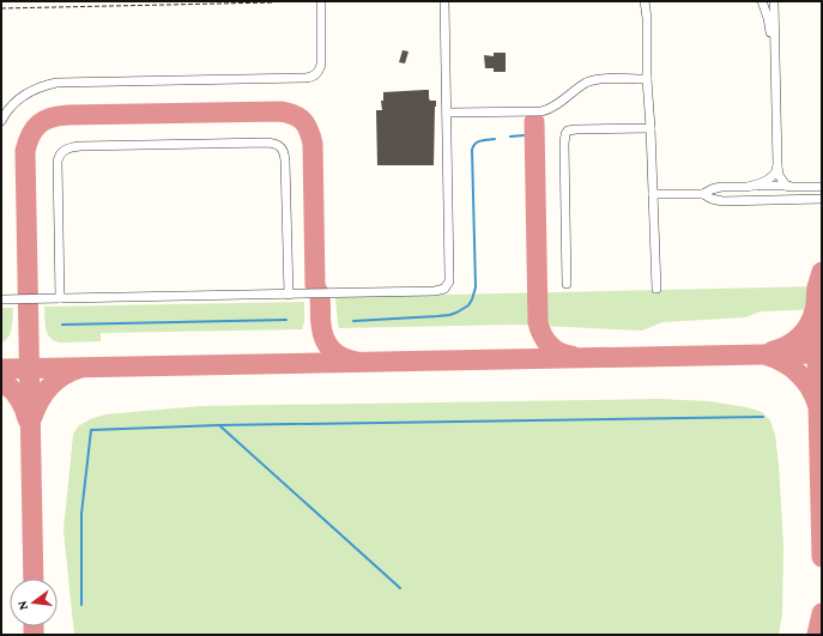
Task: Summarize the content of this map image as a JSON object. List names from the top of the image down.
{
  "north": "left"
}
